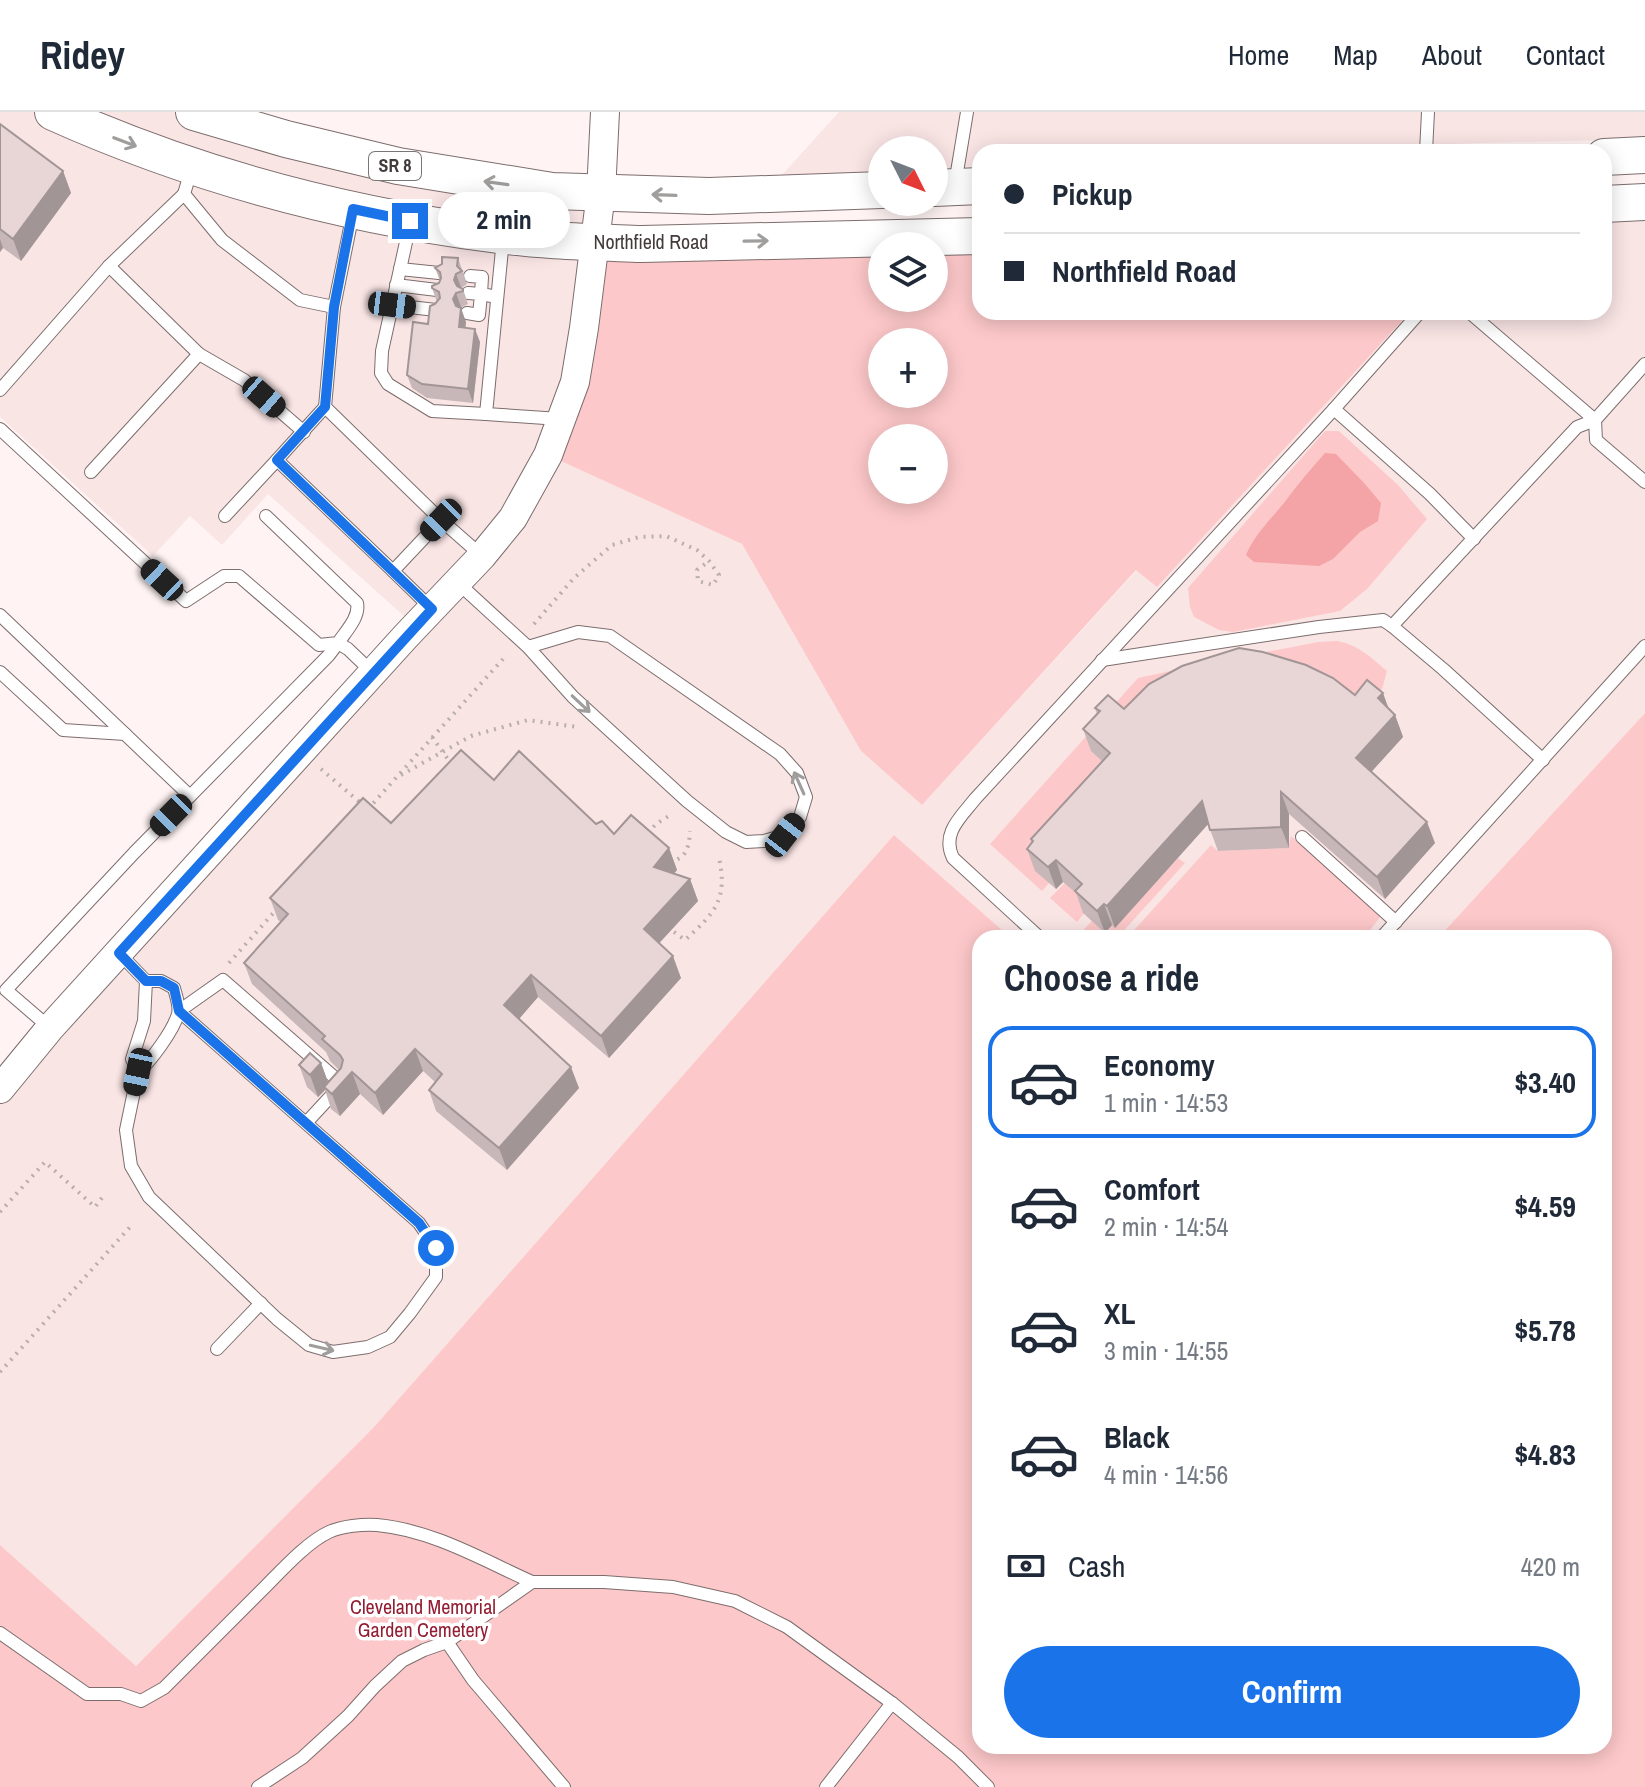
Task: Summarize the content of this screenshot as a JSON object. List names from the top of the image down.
{
  "streets": {
    "main road": ["SR 8", "Northfield Road"]
  },
  "parks": ["Cleveland Memorial Garden Cemetery"],
  "north": "bottom right",
  "page": {
    "header": "Ridey",
    "nav": [
      "Home",
      "Map",
      "About",
      "Contact"
    ],
    "map_buttons": ["+", "−"],
    "banner": ["Pickup", "Northfield Road"],
    "bubble": "2 min",
    "heading": "Choose a ride",
    "list": [
      {
        "name": "Economy",
        "note": "1 min · 14:53",
        "value": "$3.40"
      },
      {
        "name": "Comfort",
        "note": "2 min · 14:54",
        "value": "$4.59"
      },
      {
        "name": "XL",
        "note": "3 min · 14:55",
        "value": "$5.78"
      },
      {
        "name": "Black",
        "note": "4 min · 14:56",
        "value": "$4.83"
      }
    ],
    "pay": ["Cash", "420 m"],
    "buttons": "Confirm"
  }
}
